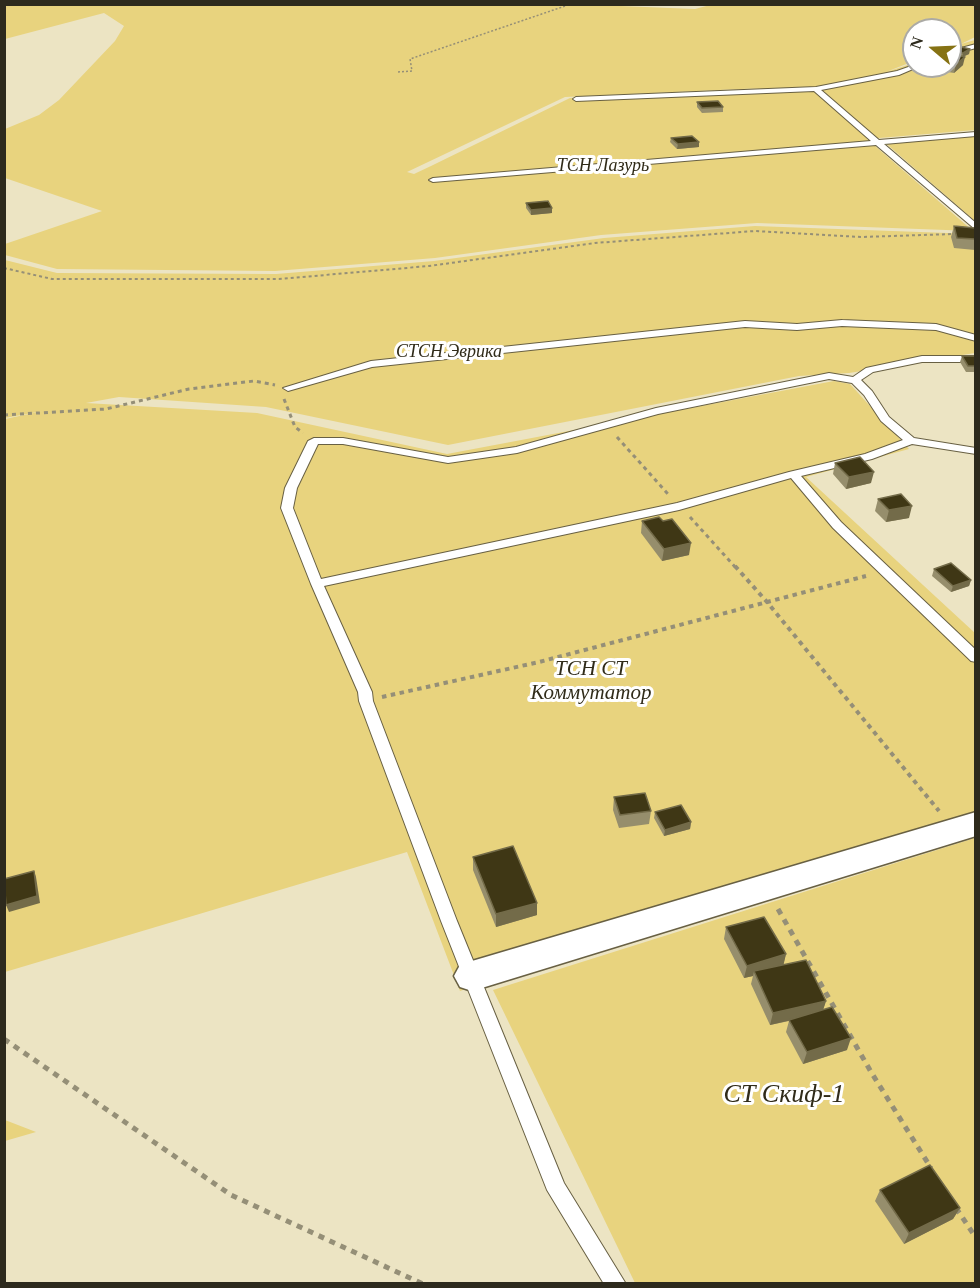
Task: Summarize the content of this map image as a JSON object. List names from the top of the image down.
{
  "parks": [
    "ТСН Лазурь",
    "СТСН Эврика",
    "ТСН СТ Коммутатор",
    "СТ Скиф-1"
  ],
  "north": "left"
}
